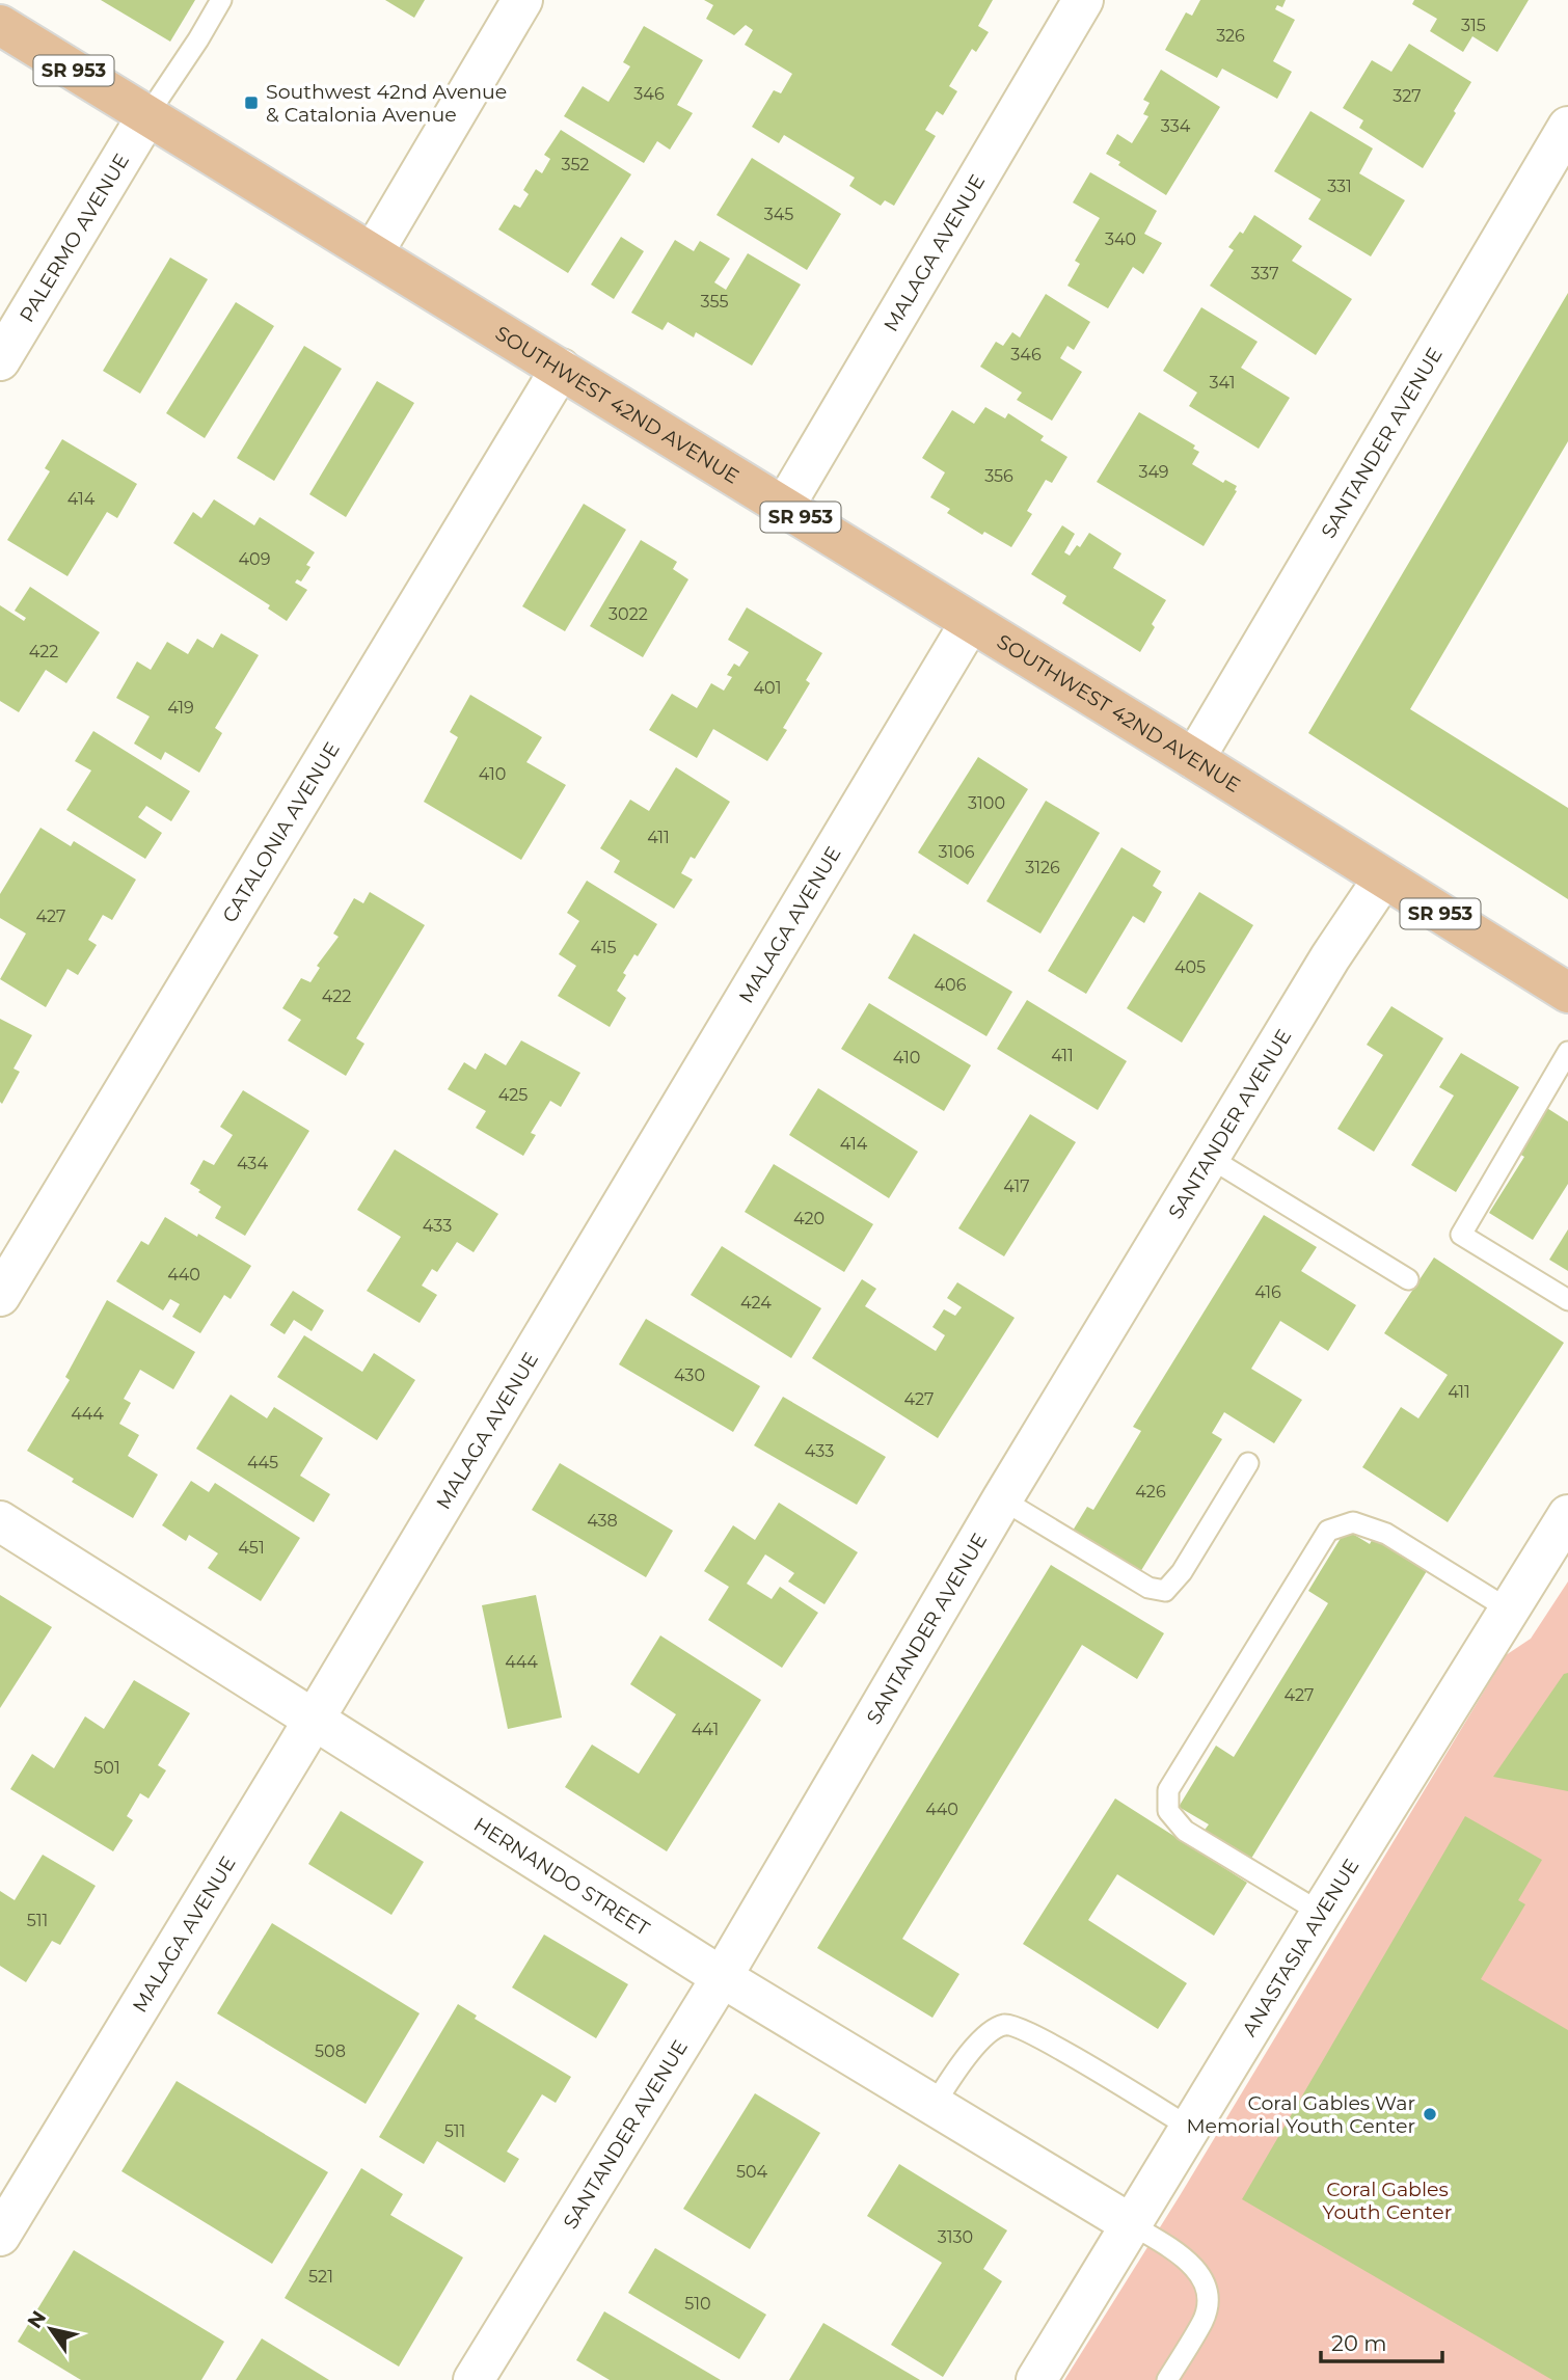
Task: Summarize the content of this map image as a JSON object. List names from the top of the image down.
{
  "streets": {
    "main road": ["SR 953", "SOUTHWEST 42ND AVENUE"],
    "street": [
      "PALERMO AVENUE",
      "MALAGA AVENUE",
      "SANTANDER AVENUE",
      "CATALONIA AVENUE",
      "HERNANDO STREET",
      "ANASTASIA AVENUE"
    ]
  },
  "crossings": [
    ["PALERMO AVENUE", "SOUTHWEST 42ND AVENUE"],
    ["MALAGA AVENUE", "SOUTHWEST 42ND AVENUE"],
    ["MALAGA AVENUE", "HERNANDO STREET"],
    ["SOUTHWEST 42ND AVENUE", "SANTANDER AVENUE"],
    ["SOUTHWEST 42ND AVENUE", "CATALONIA AVENUE"],
    ["SANTANDER AVENUE", "HERNANDO STREET"],
    ["HERNANDO STREET", "ANASTASIA AVENUE"]
  ],
  "parks": ["Coral Gables Youth Center"],
  "places": {
    "transit": ["Southwest 42nd Avenue & Catalonia Avenue"],
    "other": ["Coral Gables War Memorial Youth Center"]
  },
  "house_numbers": [
    "315",
    "326",
    "346",
    "327",
    "334",
    "352",
    "331",
    "345",
    "340",
    "337",
    "355",
    "346",
    "341",
    "349",
    "356",
    "414",
    "409",
    "3022",
    "422",
    "401",
    "419",
    "410",
    "3100",
    "411",
    "3106",
    "3126",
    "427",
    "415",
    "405",
    "406",
    "422",
    "411",
    "410",
    "425",
    "414",
    "434",
    "417",
    "420",
    "433",
    "440",
    "416",
    "424",
    "430",
    "411",
    "427",
    "444",
    "433",
    "445",
    "426",
    "438",
    "451",
    "444",
    "427",
    "441",
    "501",
    "440",
    "511",
    "508",
    "511",
    "504",
    "3130",
    "521",
    "510"
  ],
  "scale_bar": "20 m",
  "north": "top left"
}
